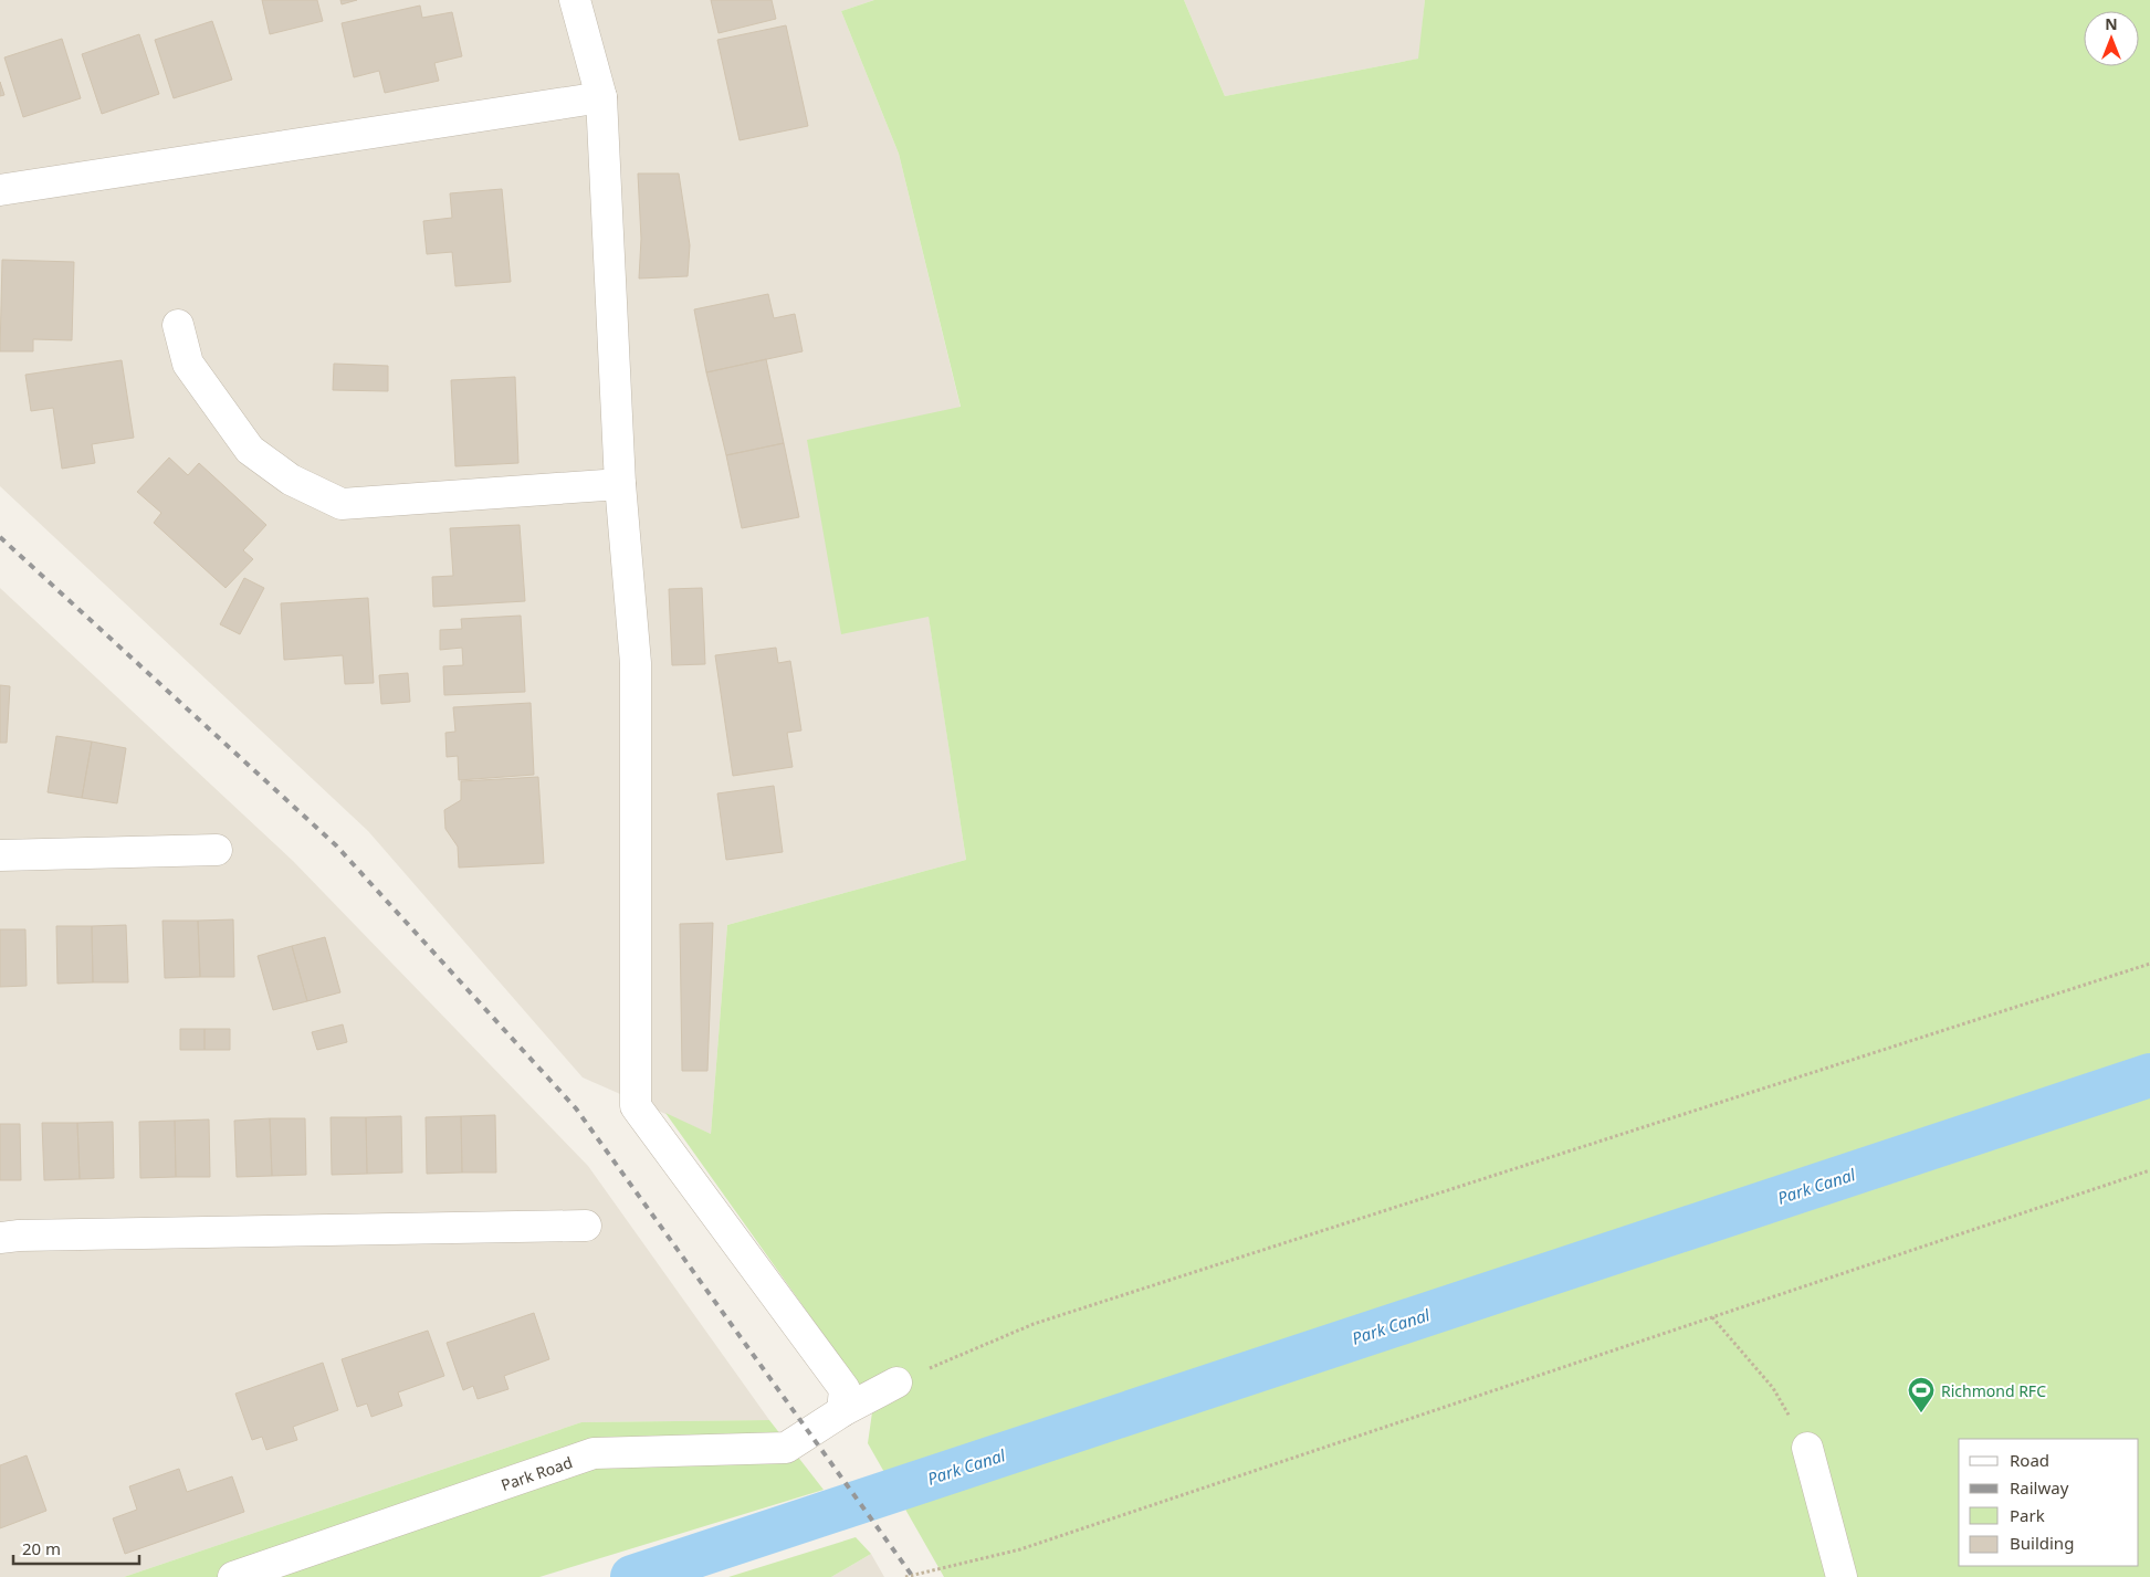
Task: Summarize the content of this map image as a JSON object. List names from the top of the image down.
{
  "streets": {
    "street": ["Park Road"]
  },
  "water": ["Park Canal"],
  "places": {
    "sports": ["Richmond RFC"]
  },
  "legend": [
    "Road",
    "Railway",
    "Park",
    "Building"
  ],
  "scale_bar": "20 m",
  "north": "top"
}
